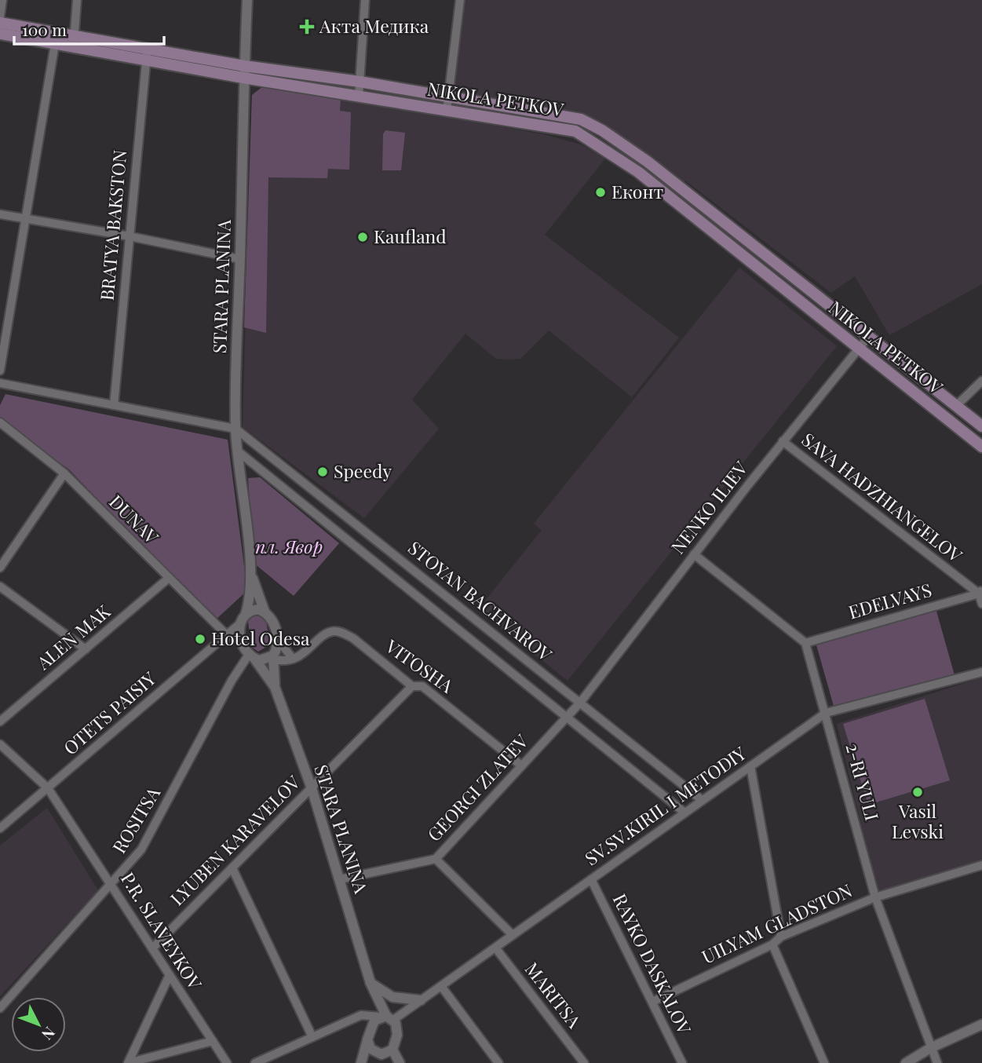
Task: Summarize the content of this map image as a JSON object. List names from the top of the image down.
{
  "streets": {
    "main road": ["NIKOLA PETKOV"],
    "street": [
      "BRATYA BAKSTON",
      "STARA PLANINA",
      "SAVA HADZHIANGELOV",
      "NENKO ILIEV",
      "DUNAV",
      "STOYAN BACHVAROV",
      "EDELVAYS",
      "ALEN MAK",
      "VITOSHA",
      "OTETS PAISIY",
      "2-RI YULI",
      "GEORGI ZLATEV",
      "SV.SV.KIRIL I METODIY",
      "ROSITSA",
      "LYUBEN KARAVELOV",
      "UILYAM GLADSTON",
      "P.R. SLAVEYKOV",
      "RAYKO DASKALOV",
      "MARITSA"
    ]
  },
  "crossings": [
    ["NIKOLA PETKOV", "BRATYA BAKSTON"],
    ["NIKOLA PETKOV", "STARA PLANINA"],
    ["NIKOLA PETKOV", "NENKO ILIEV"],
    ["STARA PLANINA", "DUNAV"],
    ["STARA PLANINA", "STOYAN BACHVAROV"],
    ["STARA PLANINA", "OTETS PAISIY"],
    ["STARA PLANINA", "GEORGI ZLATEV"],
    ["STARA PLANINA", "SV.SV.KIRIL I METODIY"],
    ["STARA PLANINA", "ROSITSA"],
    ["STARA PLANINA", "LYUBEN KARAVELOV"],
    ["SAVA HADZHIANGELOV", "NENKO ILIEV"],
    ["SAVA HADZHIANGELOV", "EDELVAYS"],
    ["NENKO ILIEV", "STOYAN BACHVAROV"],
    ["NENKO ILIEV", "GEORGI ZLATEV"],
    ["DUNAV", "ALEN MAK"],
    ["DUNAV", "OTETS PAISIY"],
    ["DUNAV", "ROSITSA"],
    ["STOYAN BACHVAROV", "GEORGI ZLATEV"],
    ["STOYAN BACHVAROV", "SV.SV.KIRIL I METODIY"],
    ["EDELVAYS", "2-RI YULI"],
    ["VITOSHA", "GEORGI ZLATEV"],
    ["VITOSHA", "LYUBEN KARAVELOV"],
    ["OTETS PAISIY", "ROSITSA"],
    ["OTETS PAISIY", "P.R. SLAVEYKOV"],
    ["2-RI YULI", "SV.SV.KIRIL I METODIY"],
    ["2-RI YULI", "UILYAM GLADSTON"],
    ["SV.SV.KIRIL I METODIY", "RAYKO DASKALOV"],
    ["SV.SV.KIRIL I METODIY", "MARITSA"],
    ["ROSITSA", "P.R. SLAVEYKOV"],
    ["LYUBEN KARAVELOV", "P.R. SLAVEYKOV"],
    ["UILYAM GLADSTON", "RAYKO DASKALOV"]
  ],
  "parks": ["пл. Явор"],
  "places": {
    "health": ["Акта Медика"],
    "other": [
      "Еконт",
      "Kaufland",
      "Speedy",
      "Hotel Odesa",
      "Vasil Levski"
    ]
  },
  "scale_bar": "100 m",
  "north": "bottom right"
}
